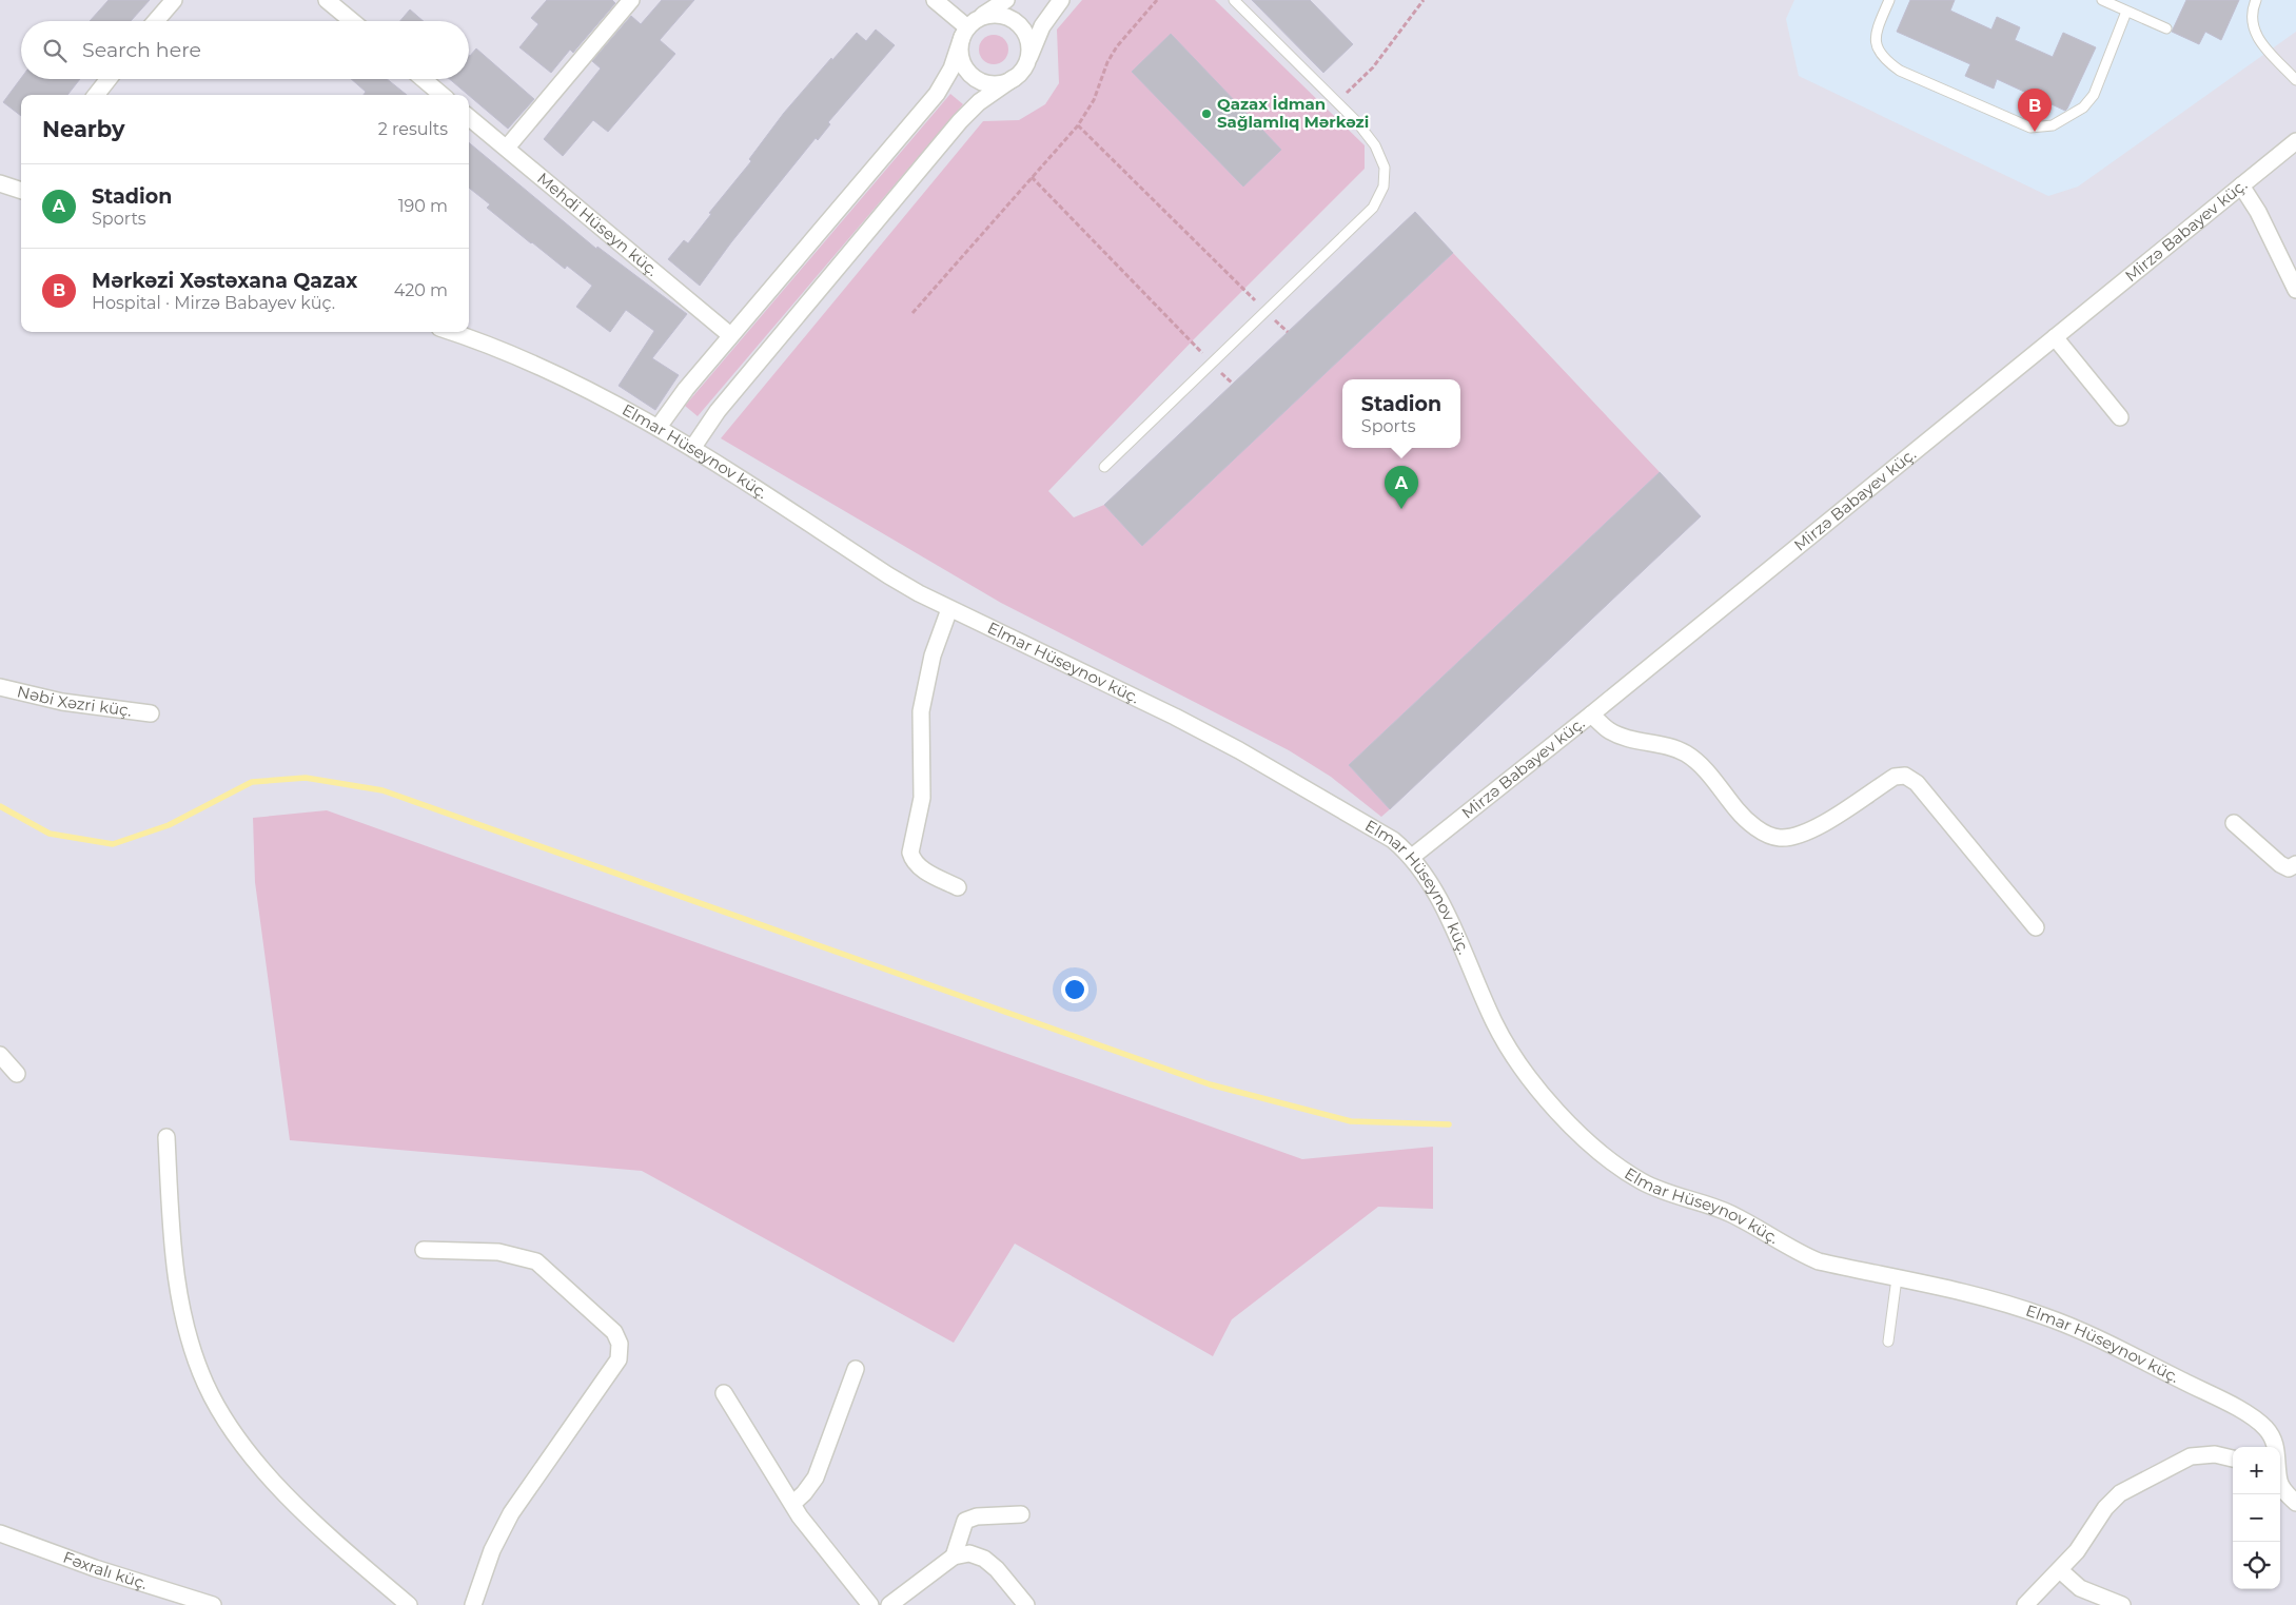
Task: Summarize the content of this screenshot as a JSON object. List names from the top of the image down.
{
  "streets": {
    "street": [
      "Mehdi Hüseyn küç.",
      "Mirzə Babayev küç.",
      "Elmar Hüseynov küç.",
      "Nəbi Xəzri küç.",
      "Fəxralı küç."
    ]
  },
  "crossings": [
    ["Mirzə Babayev küç.", "Elmar Hüseynov küç."]
  ],
  "places": ["Qazax İdman Sağlamlıq Mərkəzi"],
  "page": {
    "search": "Search here",
    "pins": ["B", "A"],
    "heading": ["Nearby", "2 results"],
    "list": [
      {
        "mark": "A",
        "name": "Stadion",
        "note": "Sports",
        "value": "190 m"
      },
      {
        "mark": "B",
        "name": "Mərkəzi Xəstəxana Qazax",
        "note": "Hospital · Mirzə Babayev küç.",
        "value": "420 m"
      }
    ],
    "popup": ["Stadion", "Sports"],
    "map_buttons": ["+", "−"]
  }
}
